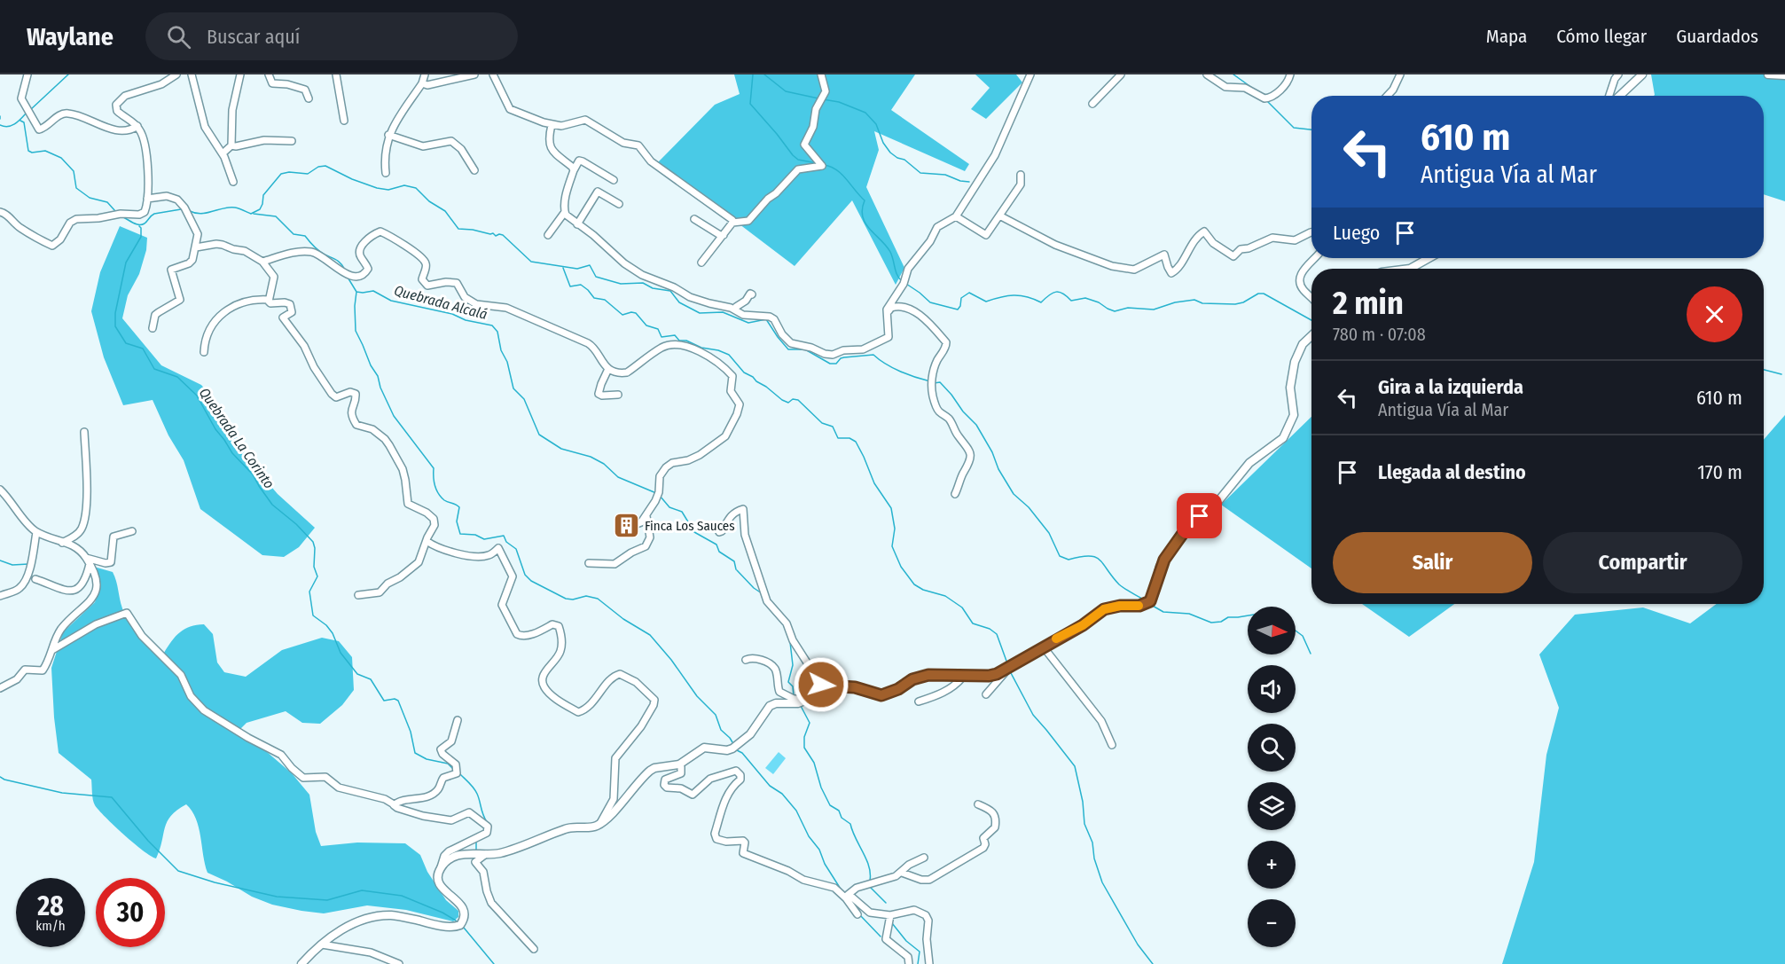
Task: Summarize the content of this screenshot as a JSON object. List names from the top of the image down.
{
  "water": ["Quebrada Alcalá", "Quebrada La Corinto"],
  "places": {
    "building": ["Finca Los Sauces"]
  },
  "north": "right",
  "page": {
    "header": "Waylane",
    "search": "Buscar aquí",
    "nav": ["Mapa", "Cómo llegar", "Guardados"],
    "turn": ["610 m", "Antigua Vía al Mar"],
    "then": "Luego",
    "heading": ["2 min", "780 m · 07:08"],
    "list": [
      {
        "name": "Gira a la izquierda",
        "note": "Antigua Vía al Mar",
        "value": "610 m"
      },
      {
        "name": "Llegada al destino",
        "value": "170 m"
      }
    ],
    "buttons": ["Salir", "Compartir"],
    "map_buttons": ["+", "−"],
    "speed": "28 km/h",
    "limit": "30"
  }
}
